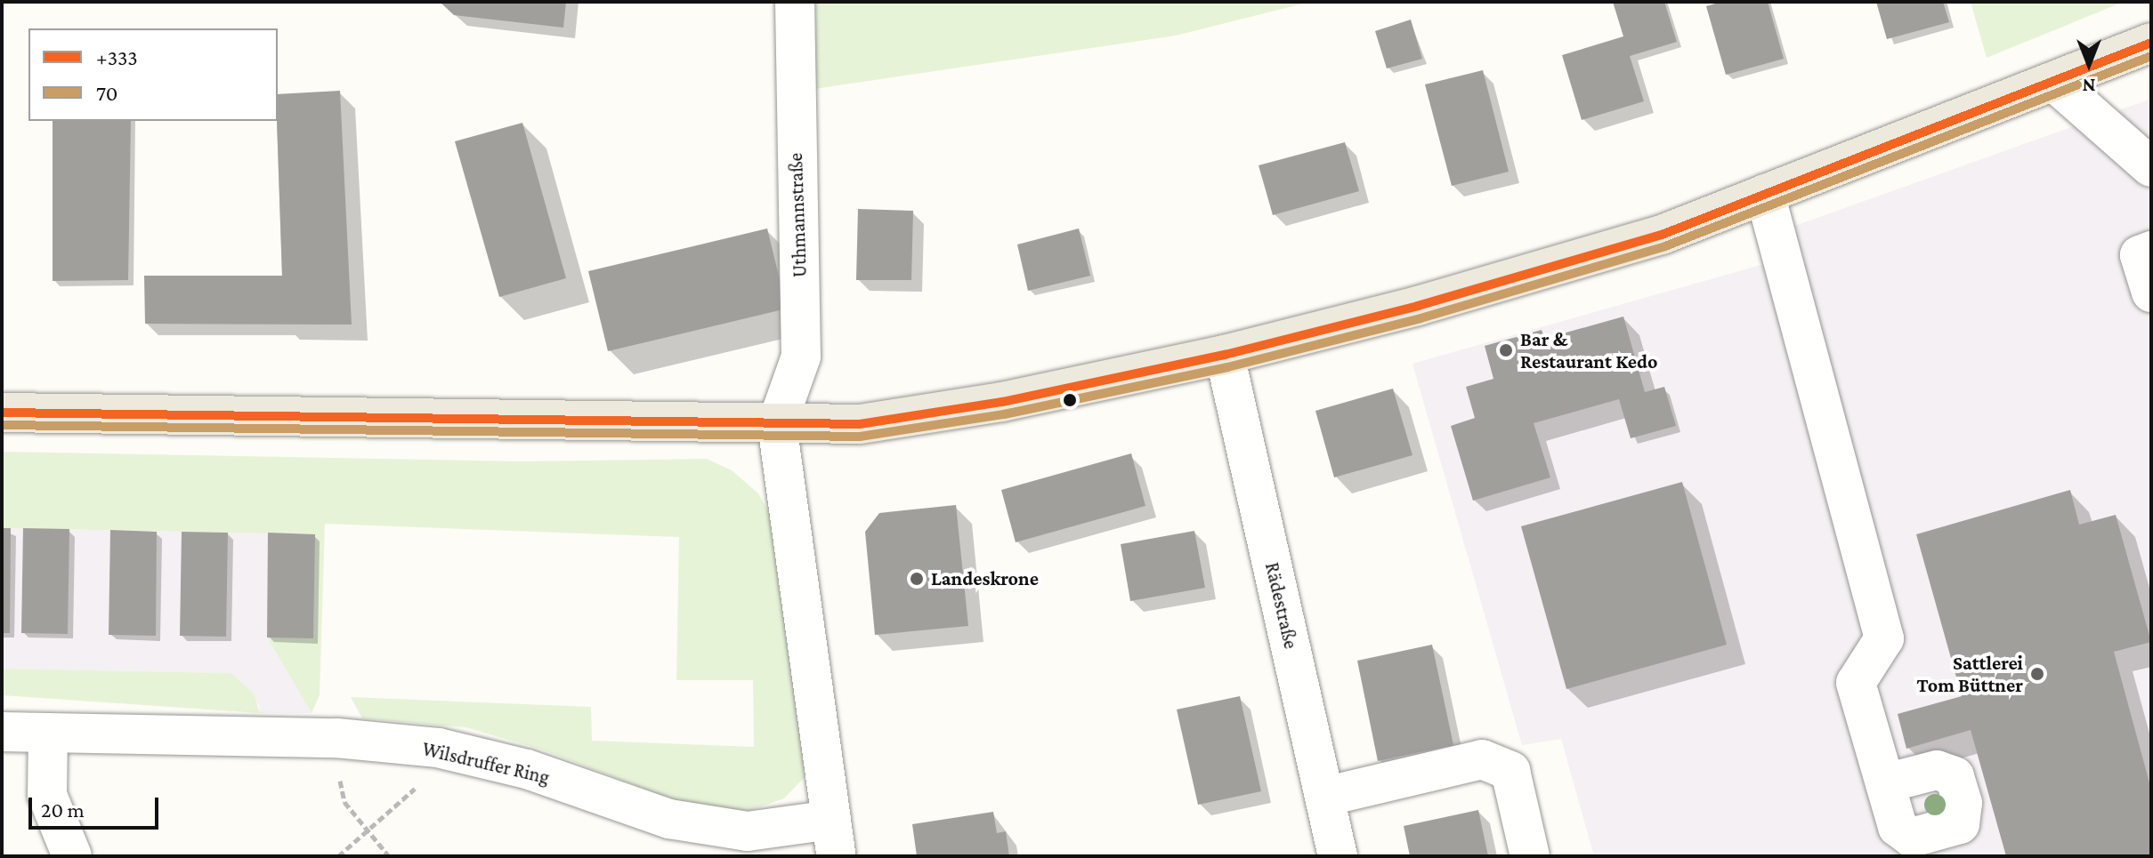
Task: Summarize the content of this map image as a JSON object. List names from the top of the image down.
{
  "streets": {
    "street": ["Uthmannstraße", "Rädestraße", "Wilsdruffer Ring"]
  },
  "places": ["Bar & Restaurant Kedo", "Landeskrone", "Sattlerei Tom Büttner"],
  "lines": ["transit line +333", "transit line 70"],
  "legend": ["+333", "70"],
  "scale_bar": "20 m",
  "north": "bottom"
}
